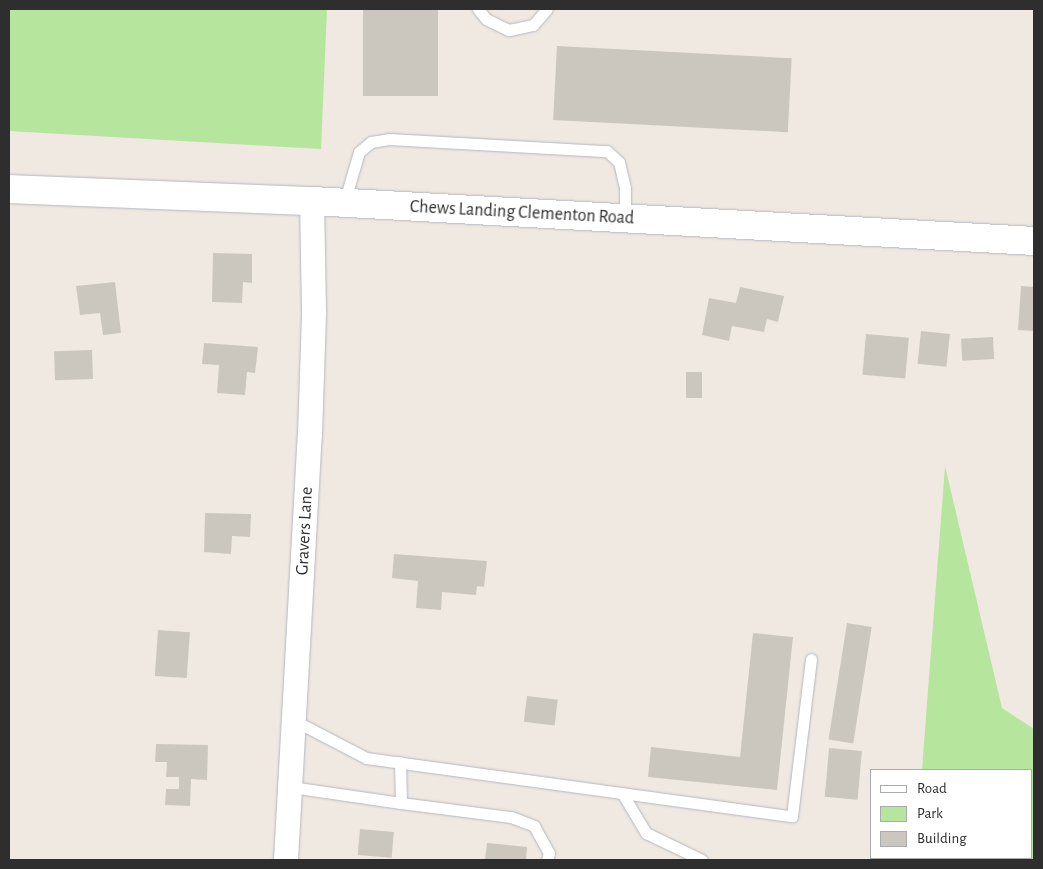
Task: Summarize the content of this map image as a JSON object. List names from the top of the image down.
{
  "streets": {
    "main road": ["Chews Landing Clementon Road"],
    "street": ["Gravers Lane"]
  },
  "crossings": [
    ["Chews Landing Clementon Road", "Gravers Lane"]
  ],
  "legend": ["Road", "Park", "Building"]
}
